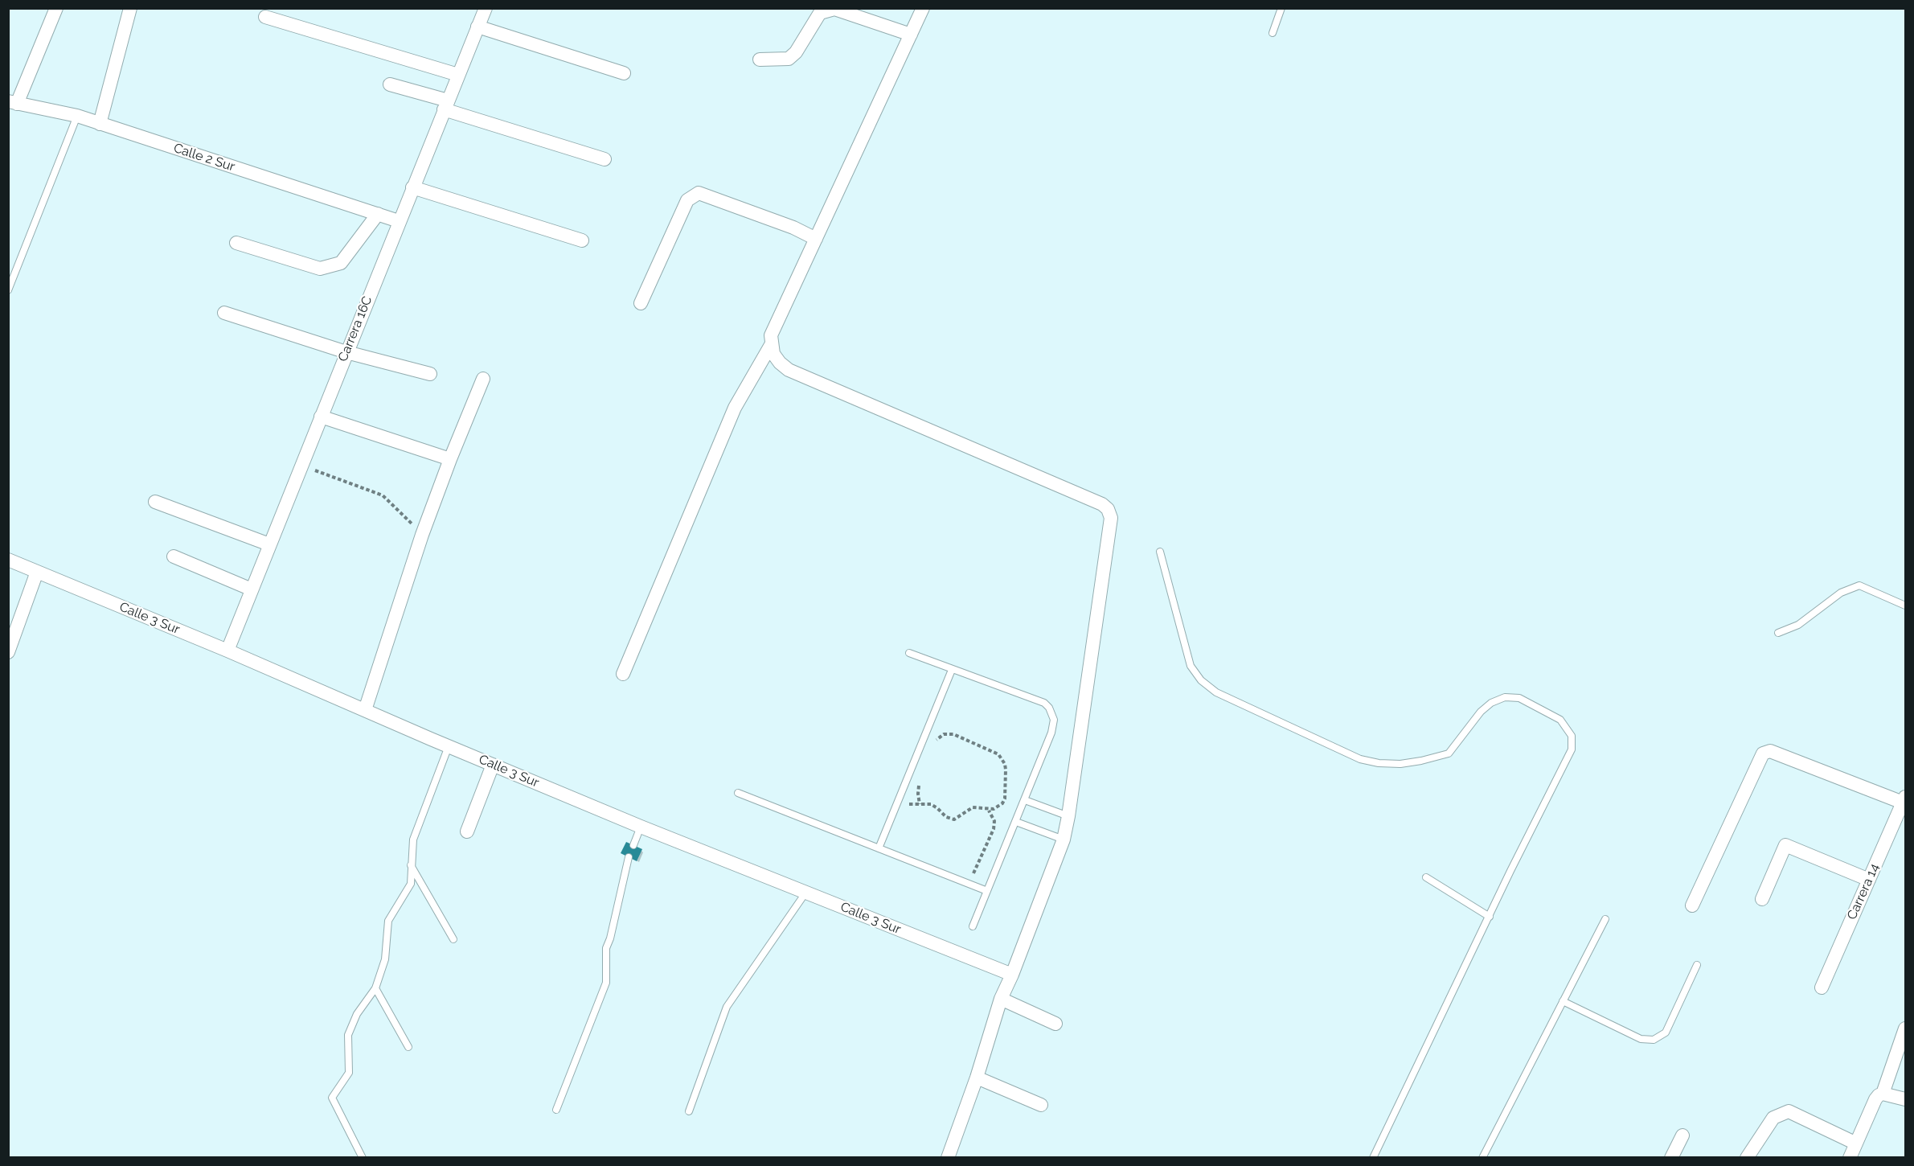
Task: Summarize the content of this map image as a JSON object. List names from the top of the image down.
{
  "streets": {
    "street": [
      "Calle 2 Sur",
      "Carrera 16C",
      "Calle 3 Sur",
      "Carrera 14"
    ]
  },
  "crossings": [
    ["Calle 2 Sur", "Carrera 16C"],
    ["Carrera 16C", "Calle 3 Sur"]
  ]
}
